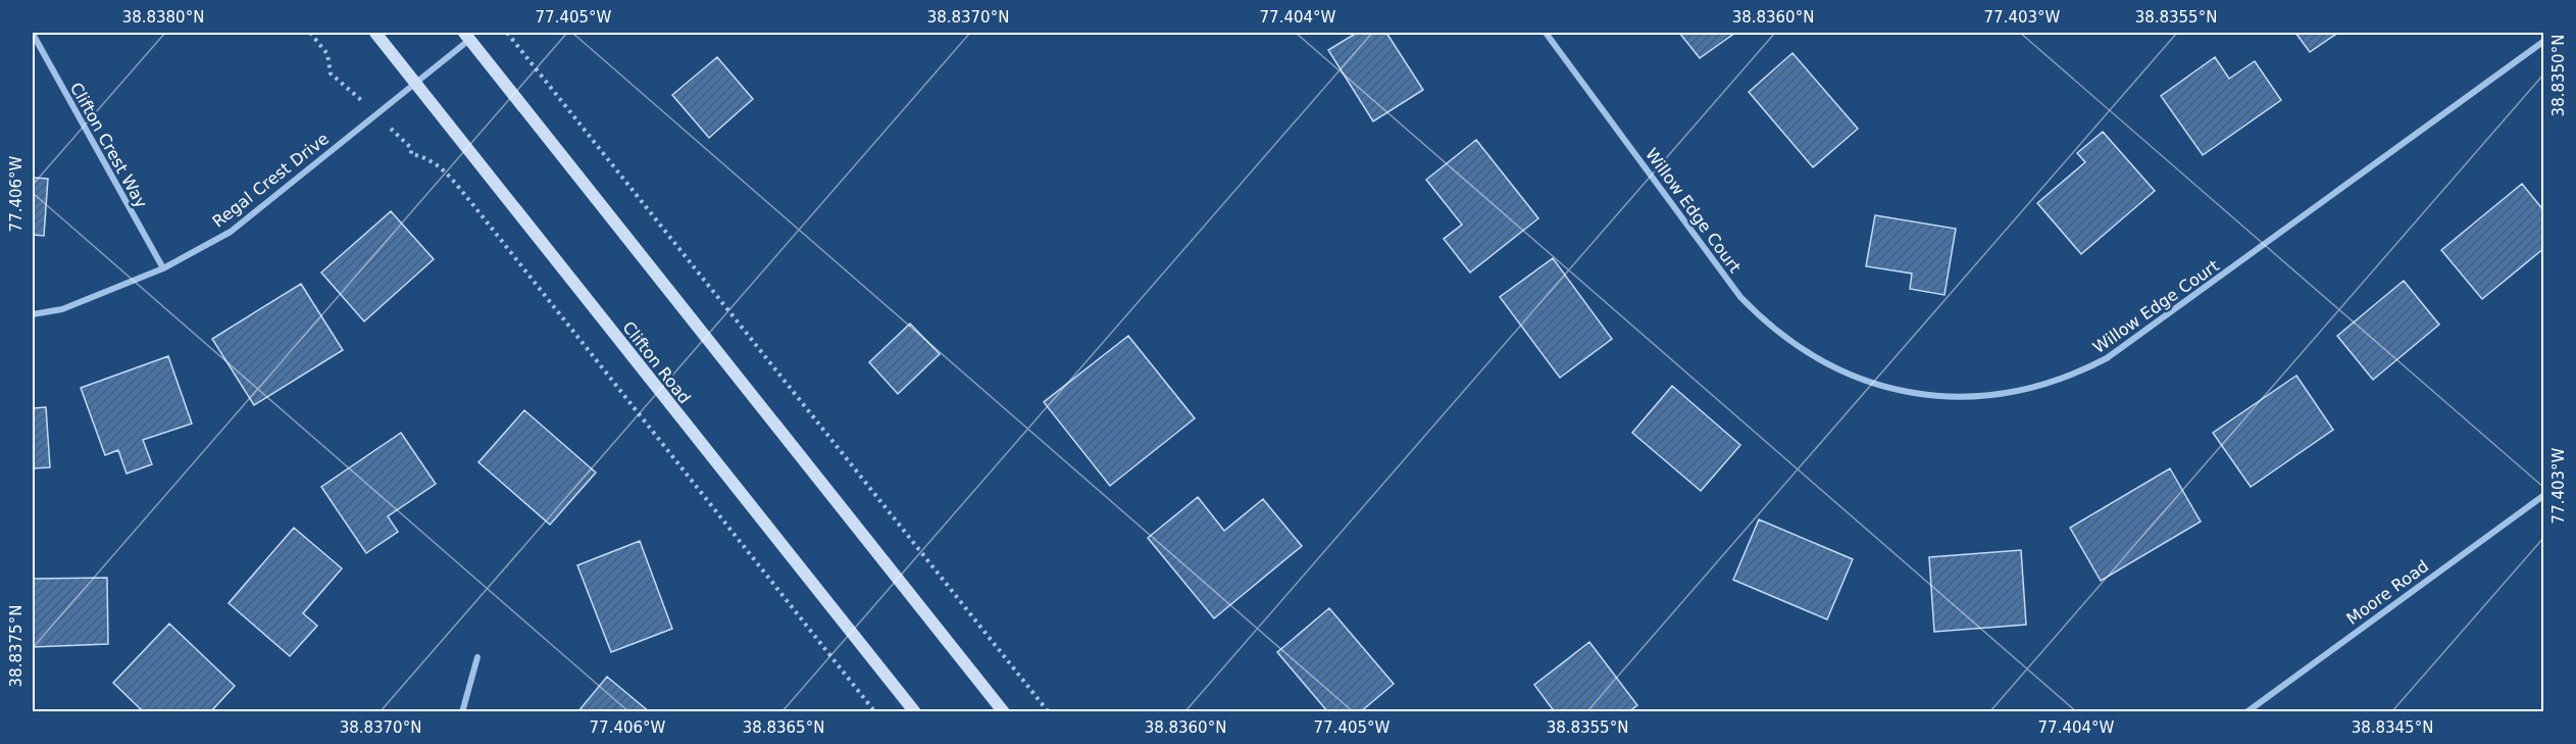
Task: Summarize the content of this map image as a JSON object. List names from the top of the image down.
{
  "streets": {
    "main road": ["Clifton Road"],
    "street": [
      "Clifton Crest Way",
      "Regal Crest Drive",
      "Willow Edge Court",
      "Moore Road"
    ]
  },
  "crossings": [
    ["Clifton Crest Way", "Regal Crest Drive"],
    ["Regal Crest Drive", "Clifton Road"]
  ],
  "coordinates": [
    "38.8380°N",
    "77.405°W",
    "38.8370°N",
    "77.404°W",
    "38.8360°N",
    "77.403°W",
    "38.8355°N",
    "38.8350°N",
    "77.406°W",
    "38.8375°N",
    "38.8365°N",
    "38.8345°N"
  ]
}
